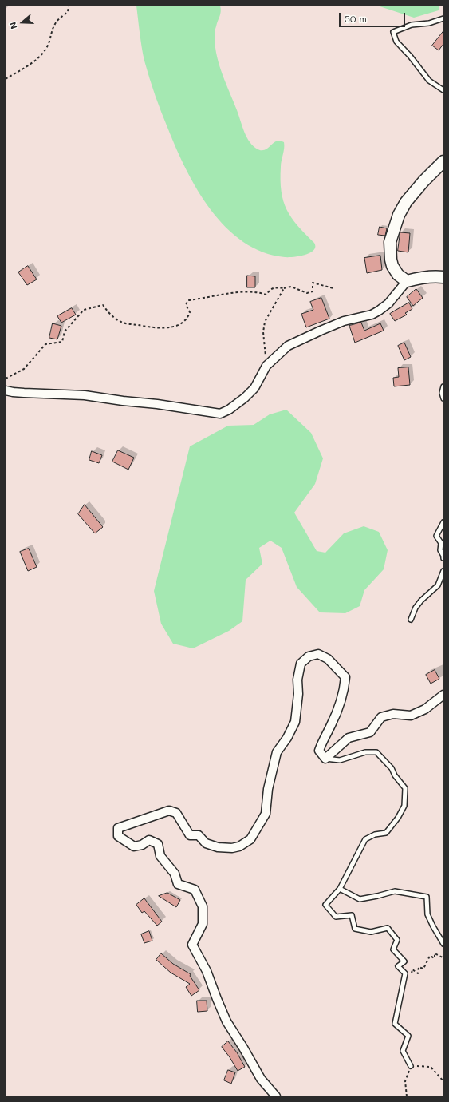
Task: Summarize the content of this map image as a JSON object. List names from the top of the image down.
{
  "scale_bar": "50 m",
  "north": "left"
}
